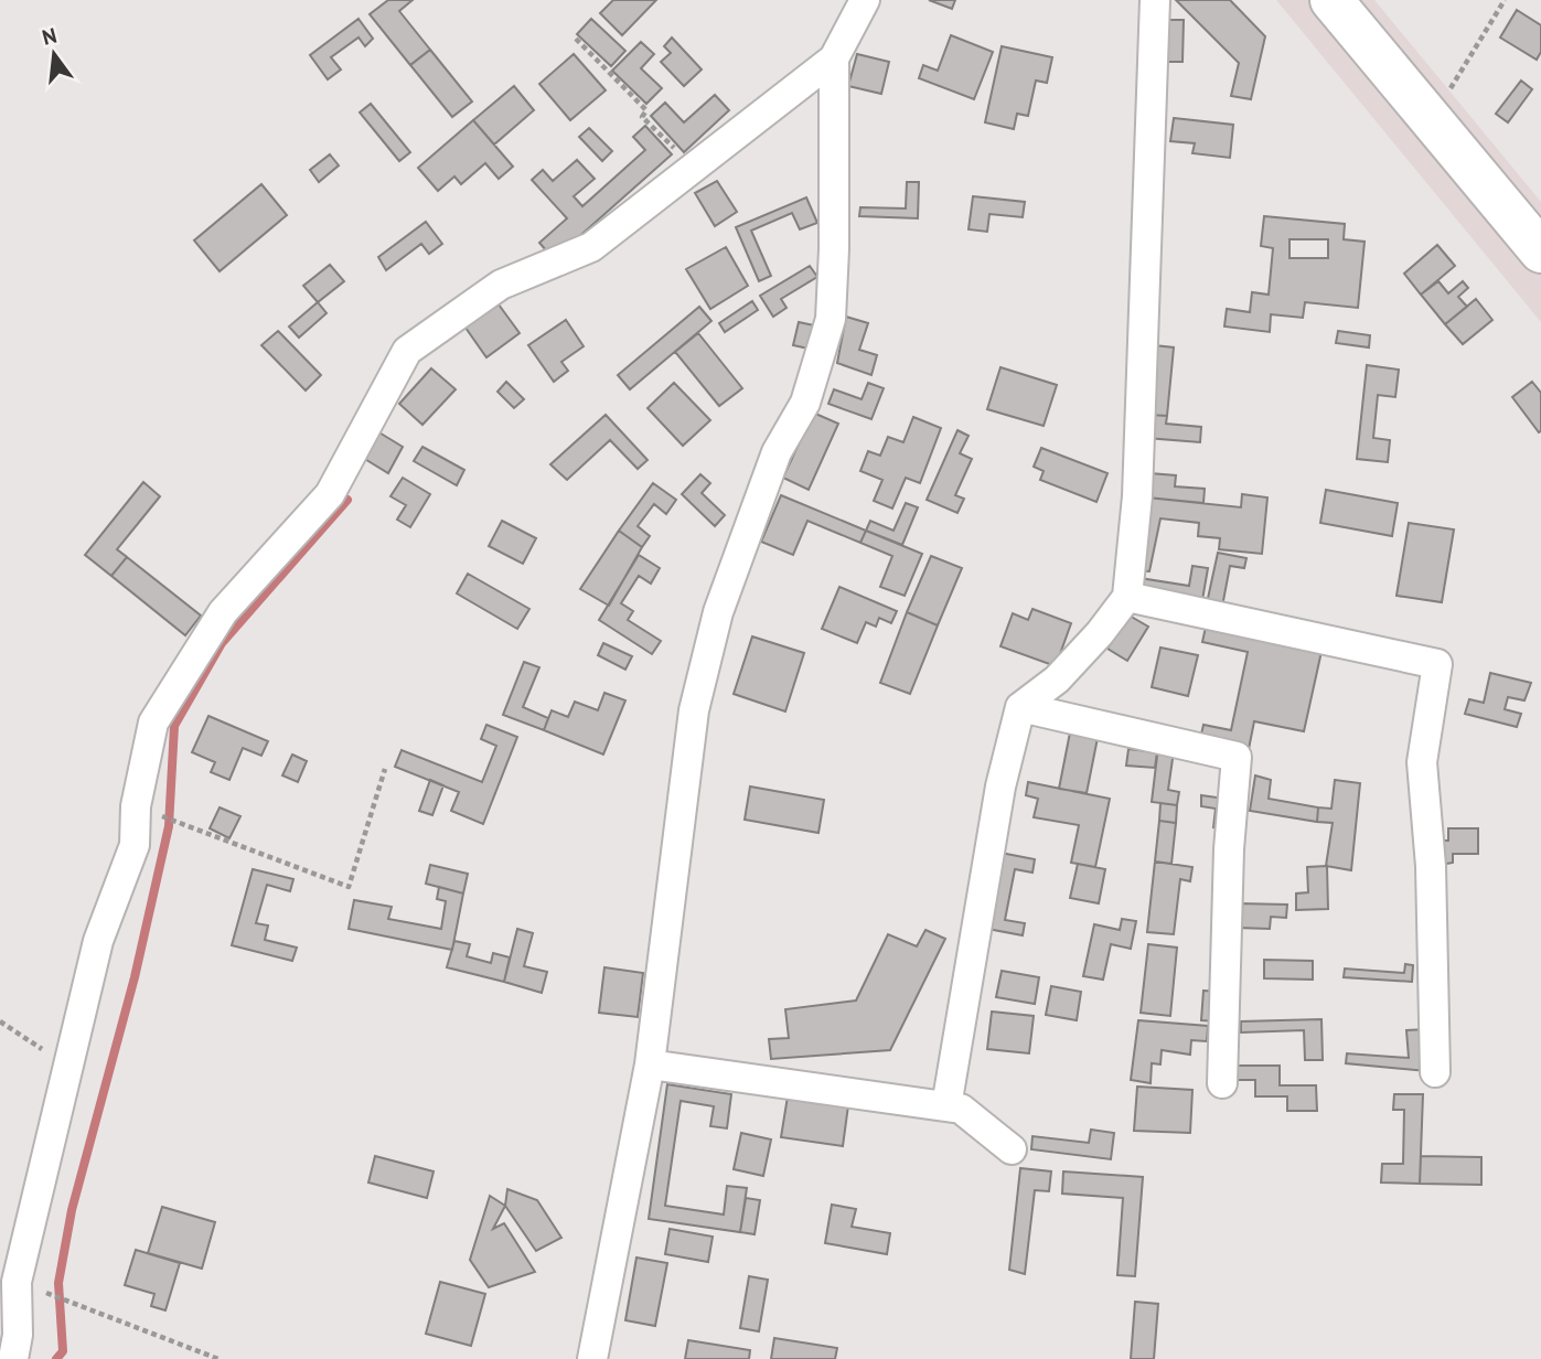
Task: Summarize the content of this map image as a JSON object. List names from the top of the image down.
{
  "north": "top"
}
